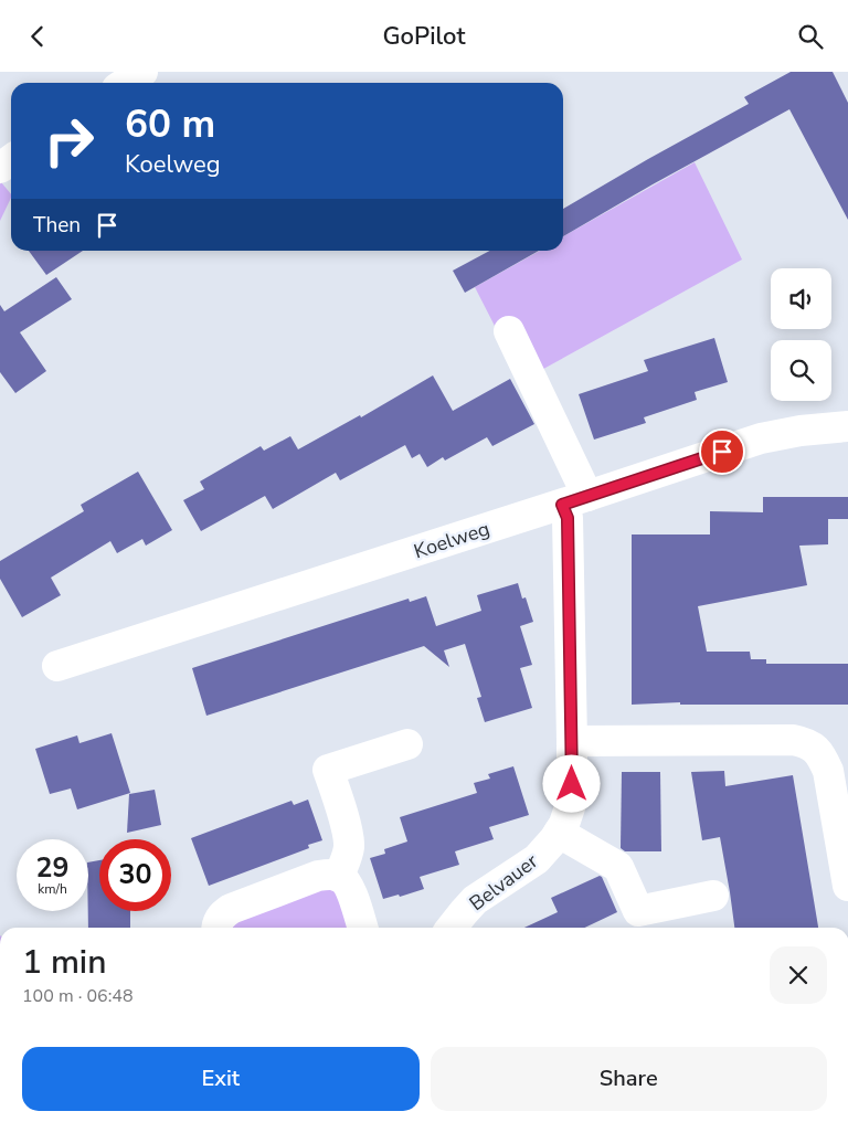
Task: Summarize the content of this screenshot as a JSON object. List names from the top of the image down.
{
  "streets": {
    "street": ["Koelweg", "Belvauer"]
  },
  "crossings": [
    ["Koelweg", "Belvauer"]
  ],
  "page": {
    "header": "GoPilot",
    "turn": ["60 m", "Koelweg"],
    "then": "Then",
    "speed": "29 km/h",
    "limit": "30",
    "heading": ["1 min", "100 m · 06:48"],
    "buttons": ["Exit", "Share"]
  }
}
